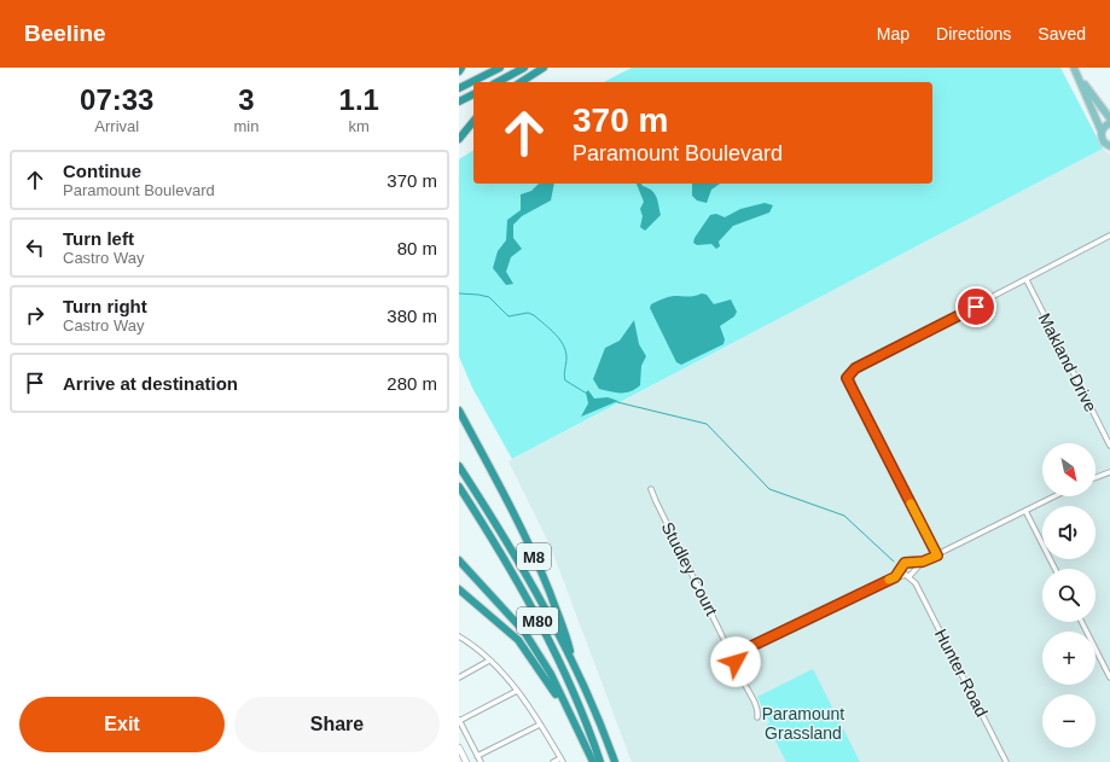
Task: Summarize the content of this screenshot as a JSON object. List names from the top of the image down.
{
  "streets": {
    "highway": ["M8", "M80"],
    "street": ["Makland Drive", "Studley Court", "Hunter Road"]
  },
  "crossings": [
    ["M8", "M80"]
  ],
  "parks": ["Paramount Grassland"],
  "north": "bottom right",
  "page": {
    "header": "Beeline",
    "nav": ["Map", "Directions", "Saved"],
    "eta": [
      "07:33",
      "Arrival",
      "3",
      "min",
      "1.1",
      "km"
    ],
    "turn": ["370 m", "Paramount Boulevard"],
    "list": [
      {
        "name": "Continue",
        "note": "Paramount Boulevard",
        "value": "370 m"
      },
      {
        "name": "Turn left",
        "note": "Castro Way",
        "value": "80 m"
      },
      {
        "name": "Turn right",
        "note": "Castro Way",
        "value": "380 m"
      },
      {
        "name": "Arrive at destination",
        "value": "280 m"
      }
    ],
    "map_buttons": ["+", "−"],
    "buttons": ["Exit", "Share"]
  }
}
